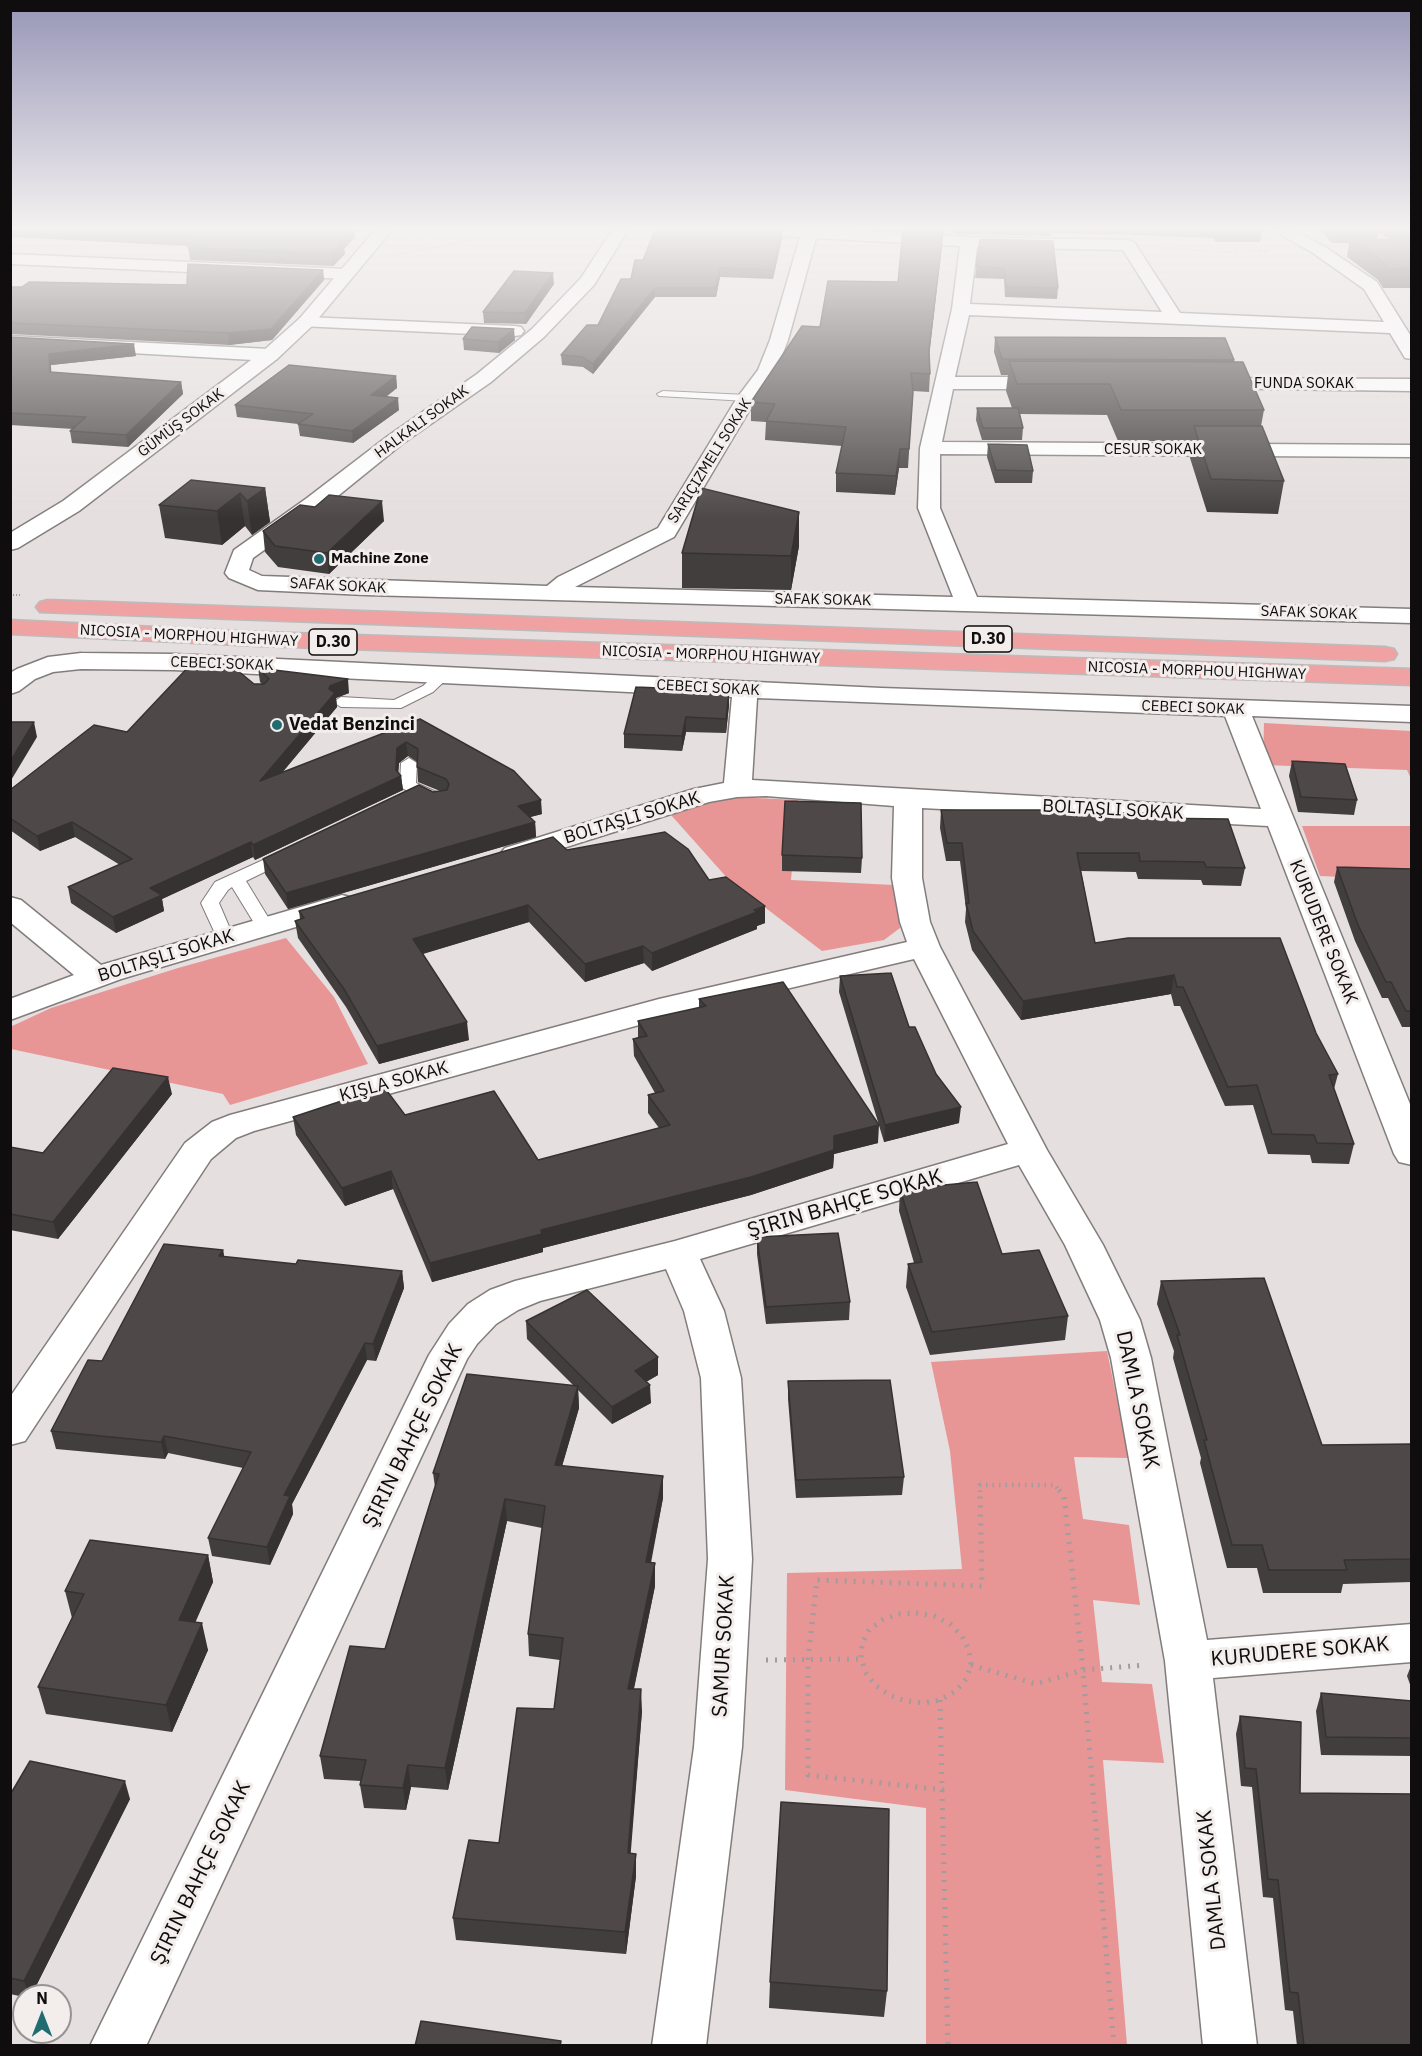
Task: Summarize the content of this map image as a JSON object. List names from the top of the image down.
{
  "streets": {
    "highway": ["NICOSIA - MORPHOU HIGHWAY", "D.30"],
    "street": [
      "FUNDA SOKAK",
      "GÜMÜŞ SOKAK",
      "CESUR SOKAK",
      "SAFAK SOKAK",
      "CEBECI SOKAK",
      "KURUDERE SOKAK",
      "ŞIRIN BAHÇE SOKAK",
      "DAMLA SOKAK",
      "SAMUR SOKAK"
    ]
  },
  "crossings": [
    ["CEBECI SOKAK", "KURUDERE SOKAK"],
    ["KURUDERE SOKAK", "DAMLA SOKAK"],
    ["ŞIRIN BAHÇE SOKAK", "DAMLA SOKAK"],
    ["ŞIRIN BAHÇE SOKAK", "SAMUR SOKAK"]
  ],
  "places": ["Machine Zone", "Vedat Benzinci"],
  "north": "top"
}
